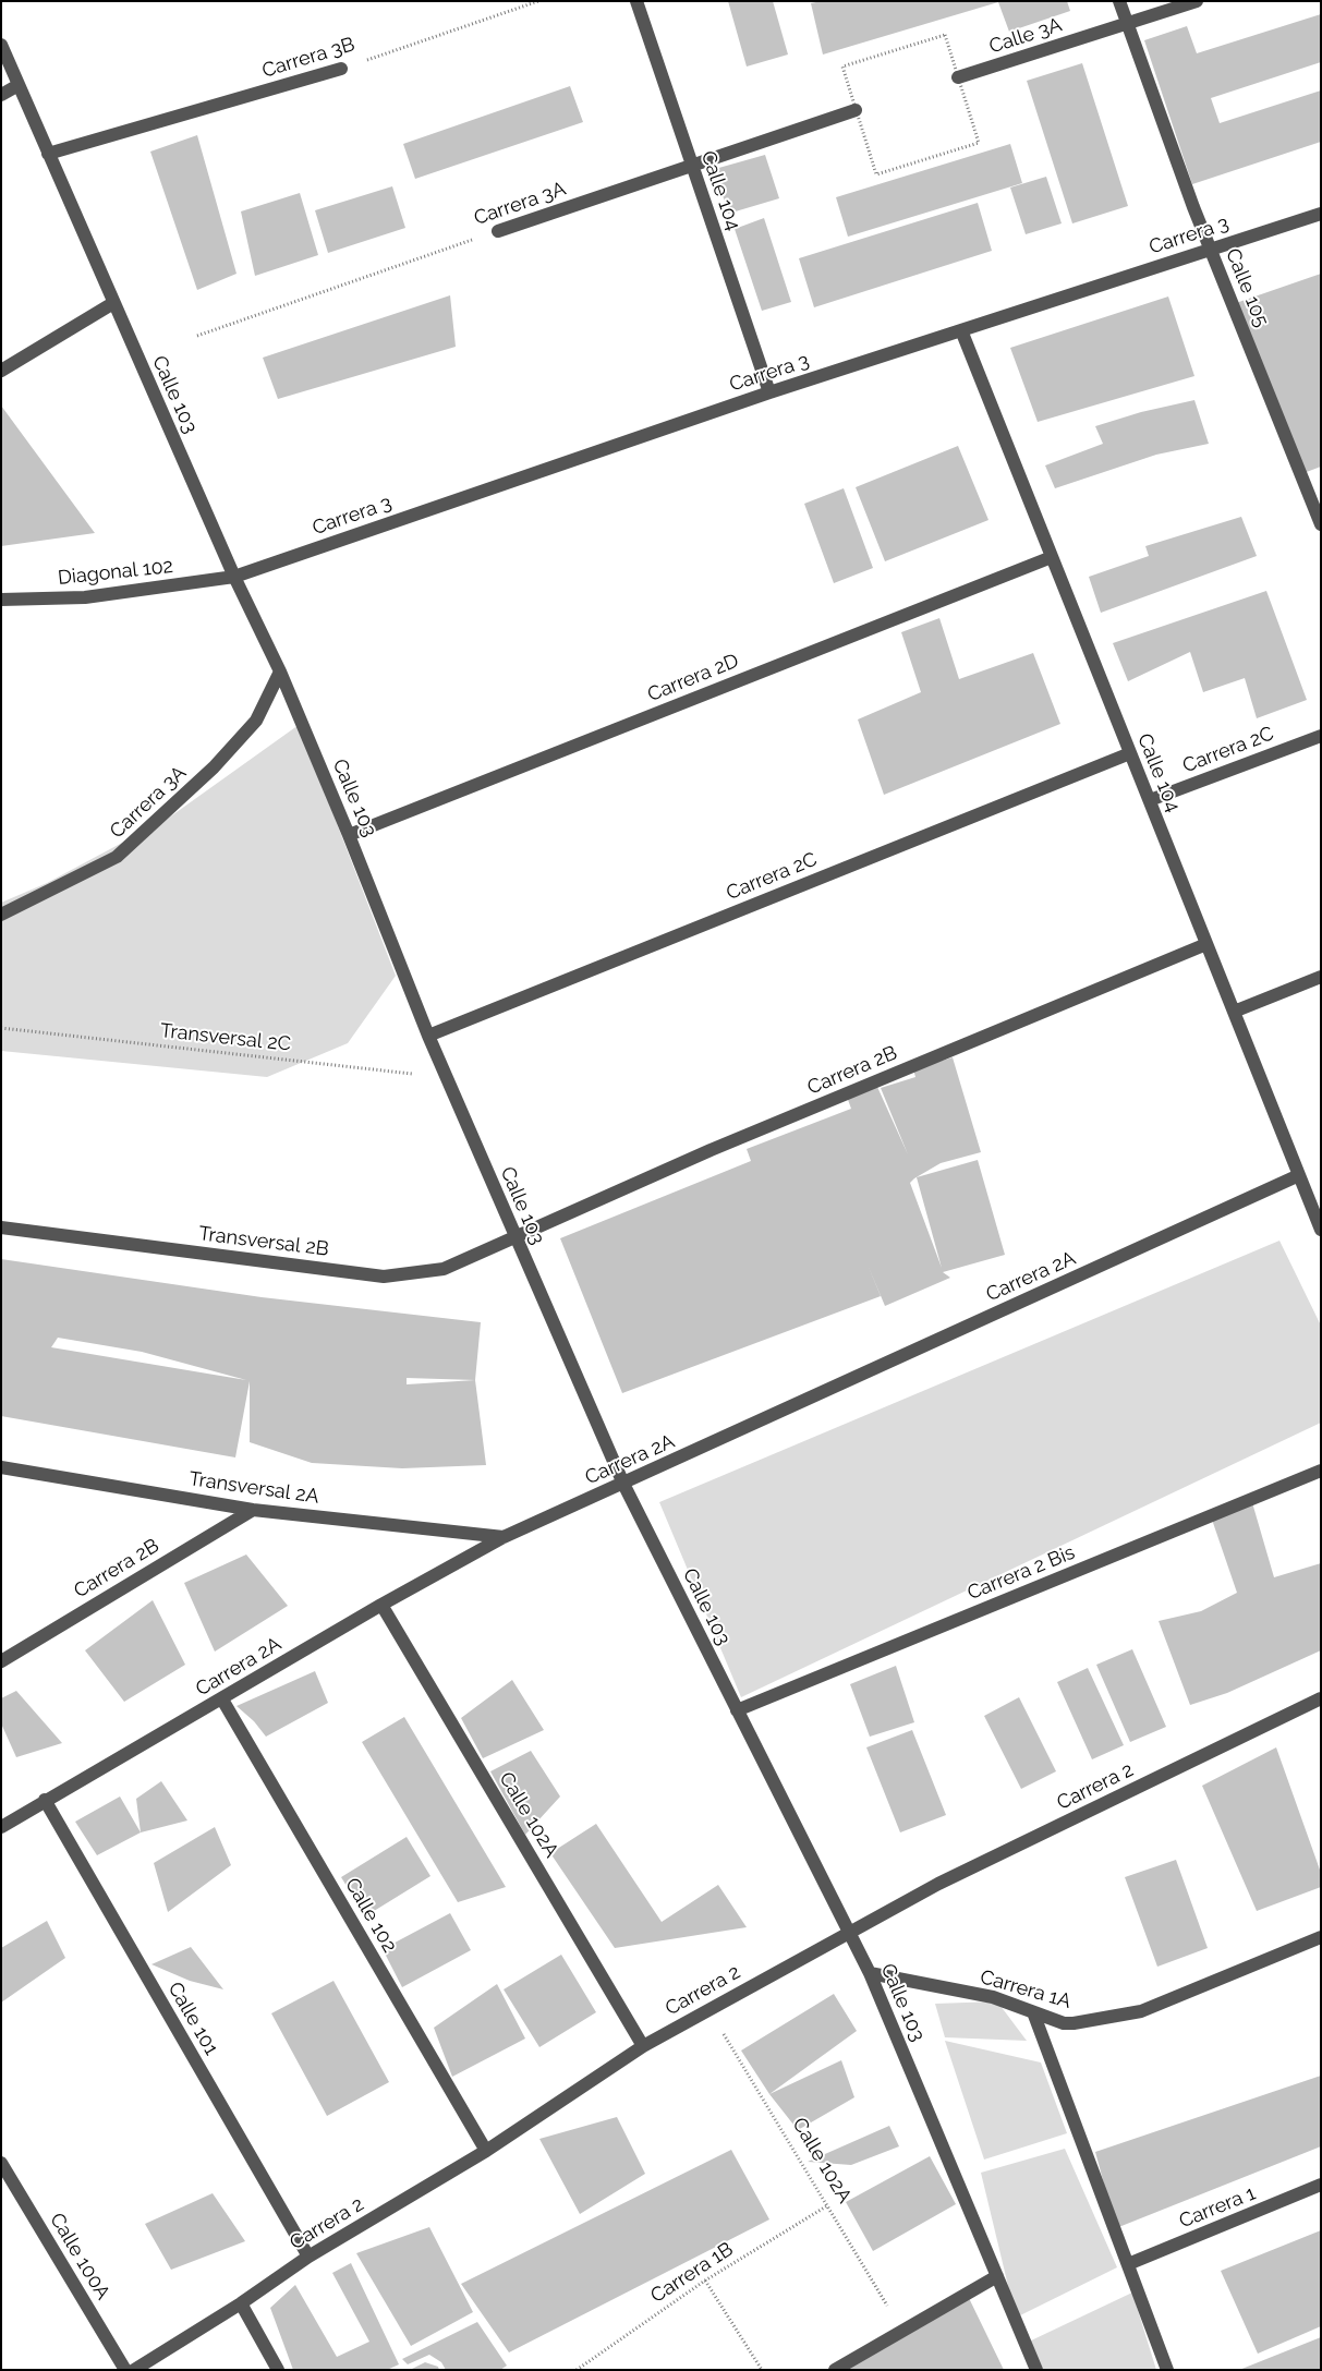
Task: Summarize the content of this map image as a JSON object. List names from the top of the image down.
{
  "streets": {
    "street": [
      "Calle 3A",
      "Carrera 3B",
      "Calle 104",
      "Carrera 3A",
      "Carrera 3",
      "Calle 105",
      "Calle 103",
      "Diagonal 102",
      "Carrera 2D",
      "Carrera 2C",
      "Carrera 2B",
      "Transversal 2B",
      "Carrera 2A",
      "Transversal 2A",
      "Carrera 2 Bis",
      "Carrera 2",
      "Calle 102A",
      "Calle 102",
      "Carrera 1A",
      "Calle 101",
      "Carrera 1",
      "Calle 100A"
    ],
    "path": ["Transversal 2C", "Carrera 1B"]
  },
  "crossings": [
    ["Calle 3A", "Calle 105"],
    ["Carrera 3B", "Calle 103"],
    ["Calle 104", "Carrera 3A"],
    ["Calle 104", "Carrera 3"],
    ["Calle 104", "Carrera 2D"],
    ["Calle 104", "Carrera 2C"],
    ["Calle 104", "Carrera 2B"],
    ["Calle 104", "Carrera 2A"],
    ["Carrera 3A", "Calle 103"],
    ["Carrera 3", "Calle 105"],
    ["Carrera 3", "Calle 103"],
    ["Carrera 3", "Diagonal 102"],
    ["Calle 103", "Diagonal 102"],
    ["Calle 103", "Carrera 2D"],
    ["Calle 103", "Carrera 2C"],
    ["Calle 103", "Transversal 2C"],
    ["Calle 103", "Carrera 2B"],
    ["Calle 103", "Transversal 2B"],
    ["Calle 103", "Carrera 2A"],
    ["Calle 103", "Carrera 2 Bis"],
    ["Calle 103", "Carrera 2"],
    ["Calle 103", "Carrera 1A"],
    ["Carrera 2B", "Transversal 2B"],
    ["Carrera 2B", "Transversal 2A"],
    ["Carrera 2A", "Transversal 2A"],
    ["Carrera 2A", "Calle 102A"],
    ["Carrera 2A", "Calle 102"],
    ["Carrera 2A", "Calle 101"],
    ["Carrera 2", "Calle 102A"],
    ["Carrera 2", "Calle 102"],
    ["Carrera 2", "Calle 101"],
    ["Calle 102A", "Carrera 1B"]
  ]
}
